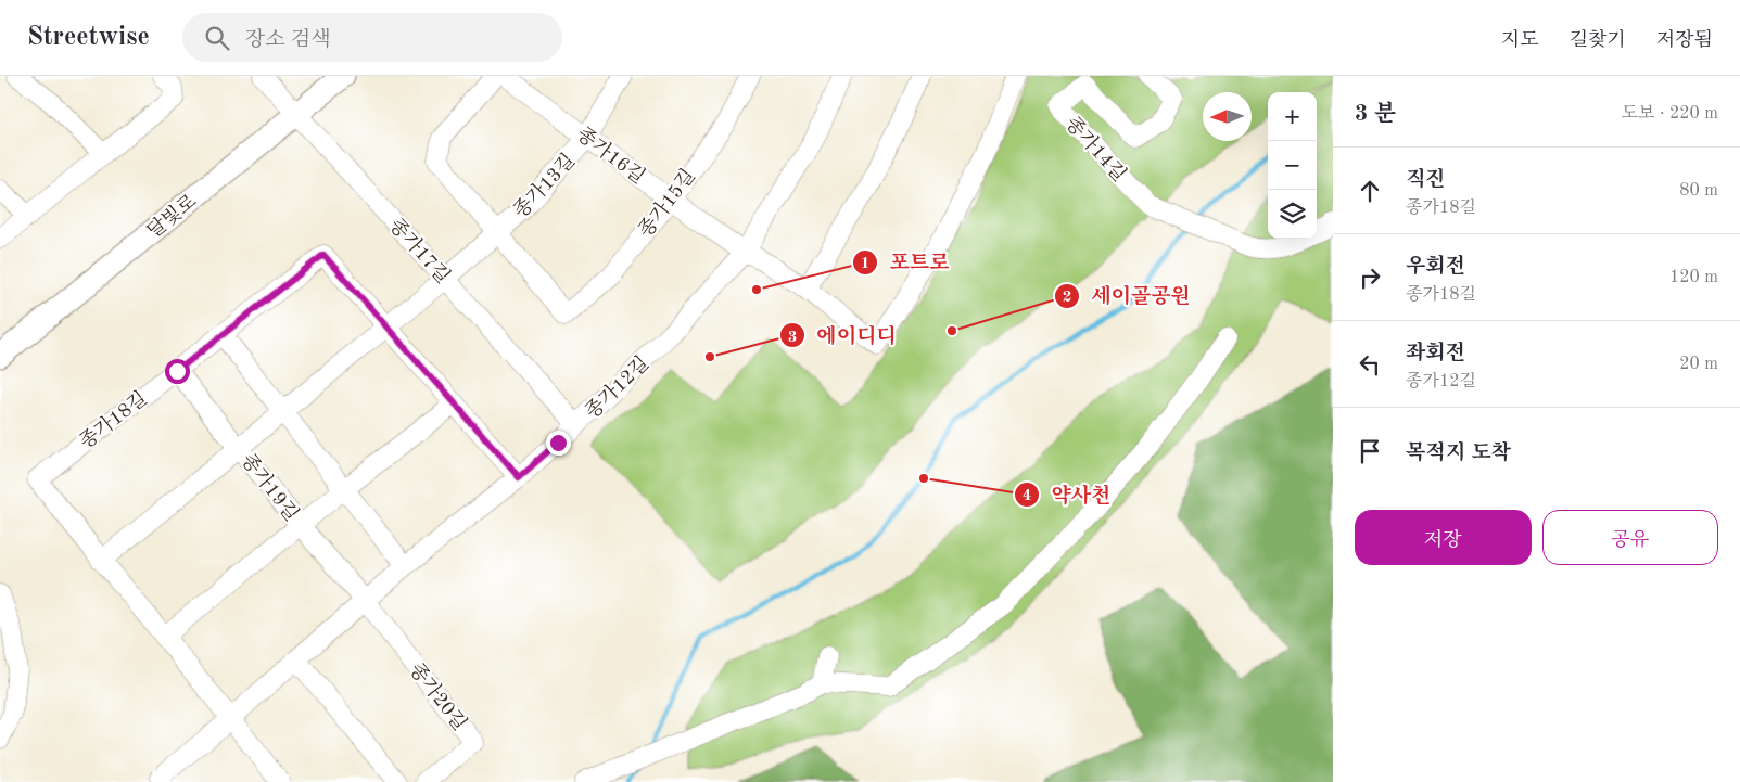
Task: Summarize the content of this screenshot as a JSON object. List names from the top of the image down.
{
  "streets": {
    "main road": ["달빛로"],
    "street": [
      "종가14길",
      "종가16길",
      "종가13길",
      "종가15길",
      "종가17길",
      "종가12길",
      "종가18길",
      "종가19길",
      "종가20길"
    ]
  },
  "crossings": [
    ["종가16길", "종가13길"],
    ["종가16길", "종가15길"],
    ["종가16길", "종가12길"],
    ["종가13길", "종가15길"],
    ["종가13길", "종가17길"],
    ["종가13길", "종가18길"],
    ["달빛로", "종가17길"],
    ["종가17길", "종가12길"],
    ["종가12길", "종가18길"],
    ["종가12길", "종가19길"],
    ["종가12길", "종가20길"],
    ["종가18길", "종가19길"],
    ["종가19길", "종가20길"]
  ],
  "places": [
    "포트로",
    "세이골공원",
    "에이디디",
    "약사천"
  ],
  "north": "left",
  "page": {
    "header": "Streetwise",
    "search": "장소 검색",
    "nav": ["지도", "길찾기", "저장됨"],
    "heading": ["3 분", "도보 · 220 m"],
    "map_buttons": ["+", "−"],
    "list": [
      ["직진", "종가18길", "80 m"],
      ["우회전", "종가18길", "120 m"],
      ["좌회전", "종가12길", "20 m"],
      "목적지 도착"
    ],
    "buttons": ["저장", "공유"]
  }
}
